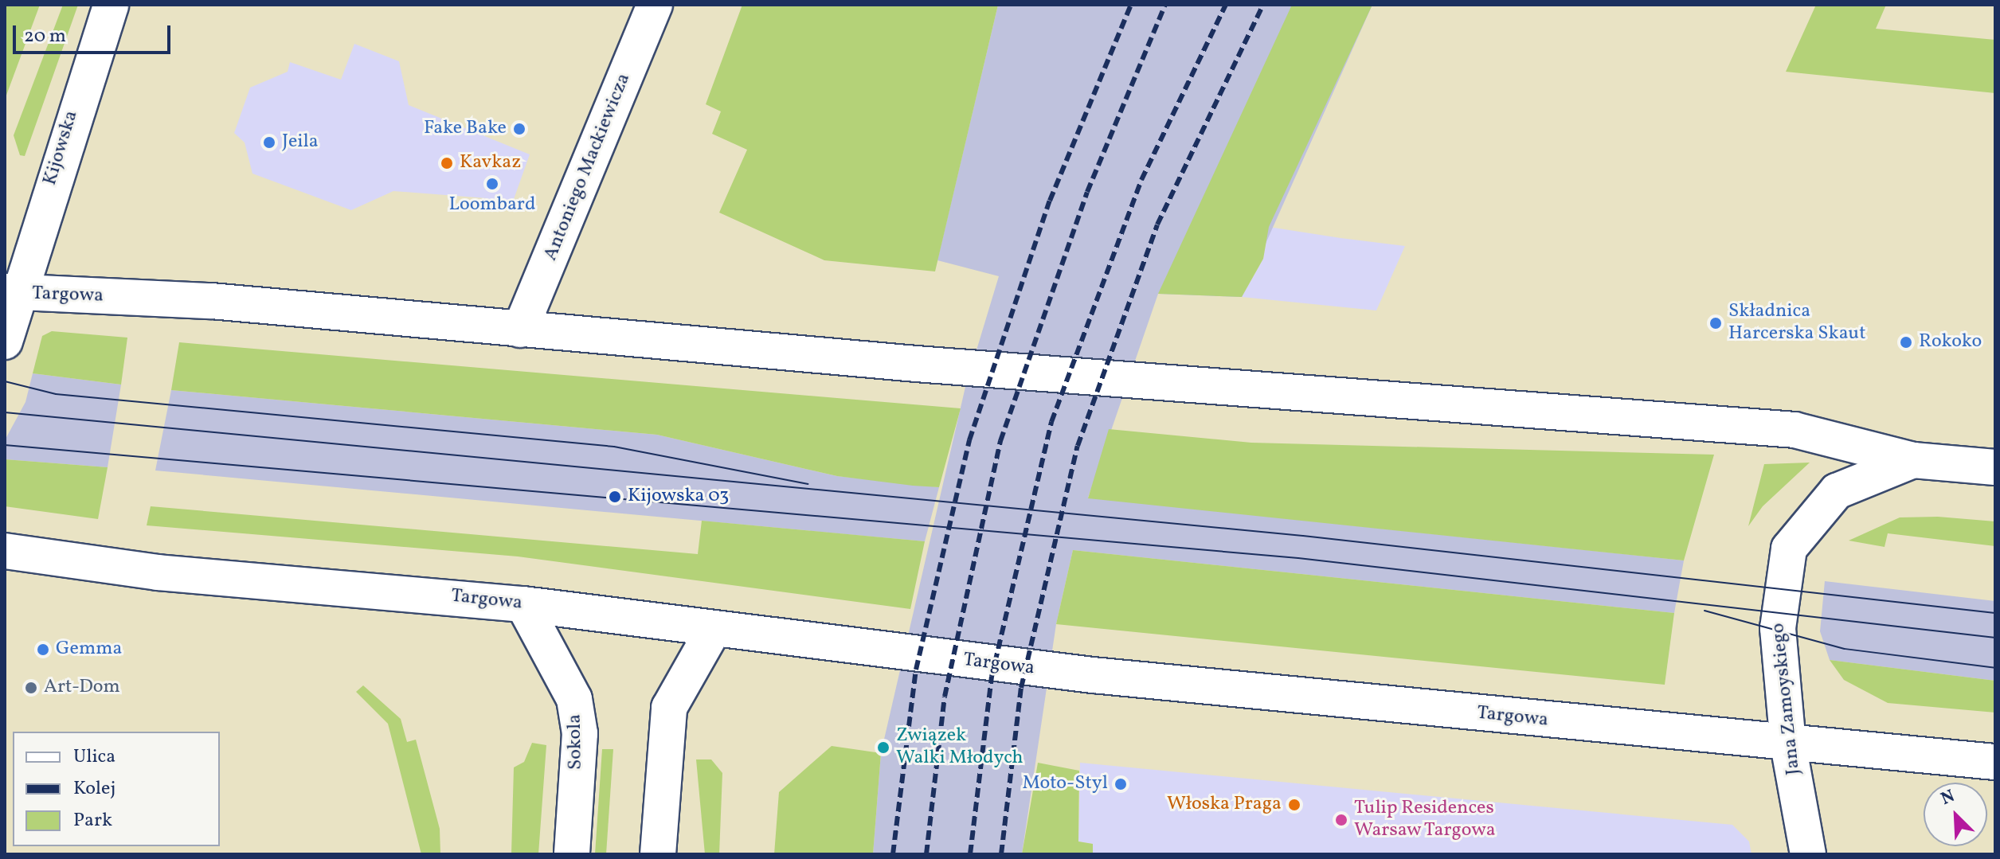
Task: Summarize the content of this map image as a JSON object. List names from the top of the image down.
{
  "streets": {
    "main road": [
      "Kijowska",
      "Antoniego Mackiewicza",
      "Targowa",
      "Jana Zamoyskiego",
      "Sokola"
    ]
  },
  "crossings": [
    ["Kijowska", "Targowa"],
    ["Antoniego Mackiewicza", "Targowa"],
    ["Targowa", "Jana Zamoyskiego"],
    ["Targowa", "Sokola"]
  ],
  "places": [
    "Fake Bake",
    "Jeila",
    "Kavkaz",
    "Loombard",
    "Składnica Harcerska Skaut",
    "Rokoko",
    "Kijowska 03",
    "Gemma",
    "Art-Dom",
    "Związek Walki Młodych",
    "Moto-Styl",
    "Włoska Praga",
    "Tulip Residences Warsaw Targowa"
  ],
  "legend": ["Ulica", "Kolej", "Park"],
  "scale_bar": "20 m",
  "north": "top left"
}
